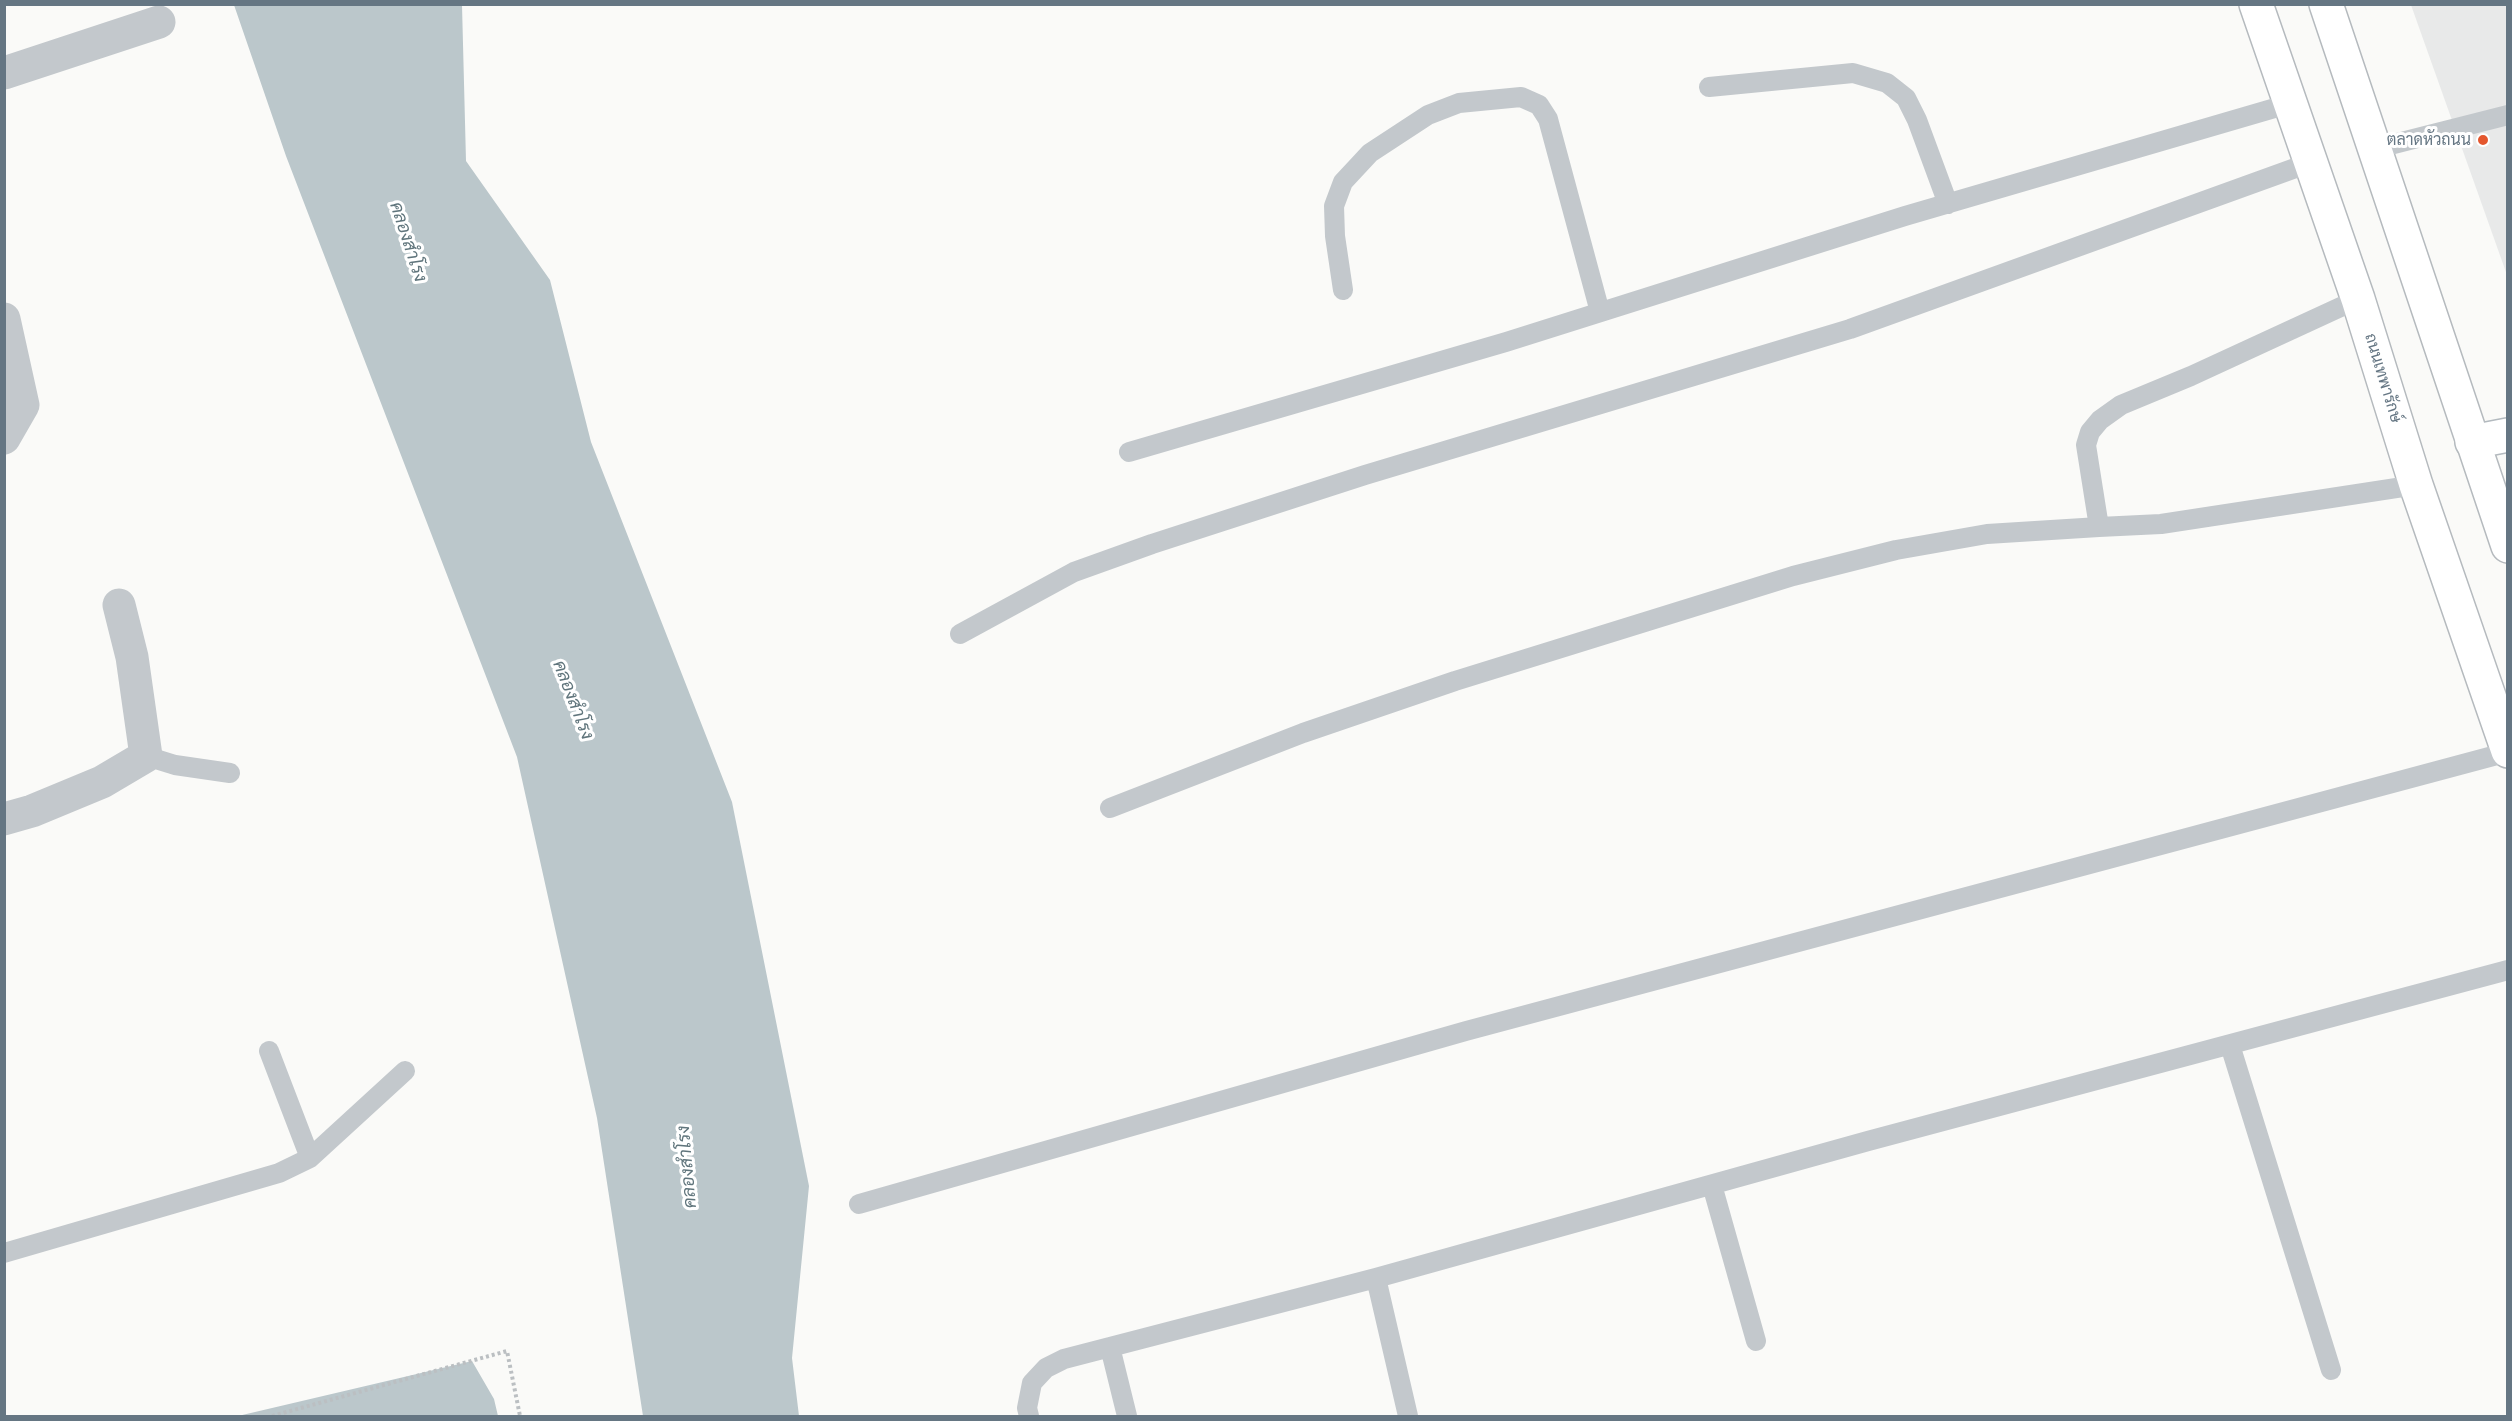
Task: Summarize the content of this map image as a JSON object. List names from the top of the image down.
{
  "streets": {
    "main road": ["ถนนเทพารักษ์"]
  },
  "water": ["คลองสำโรง"],
  "places": ["ตลาดหัวถนน"]
}
